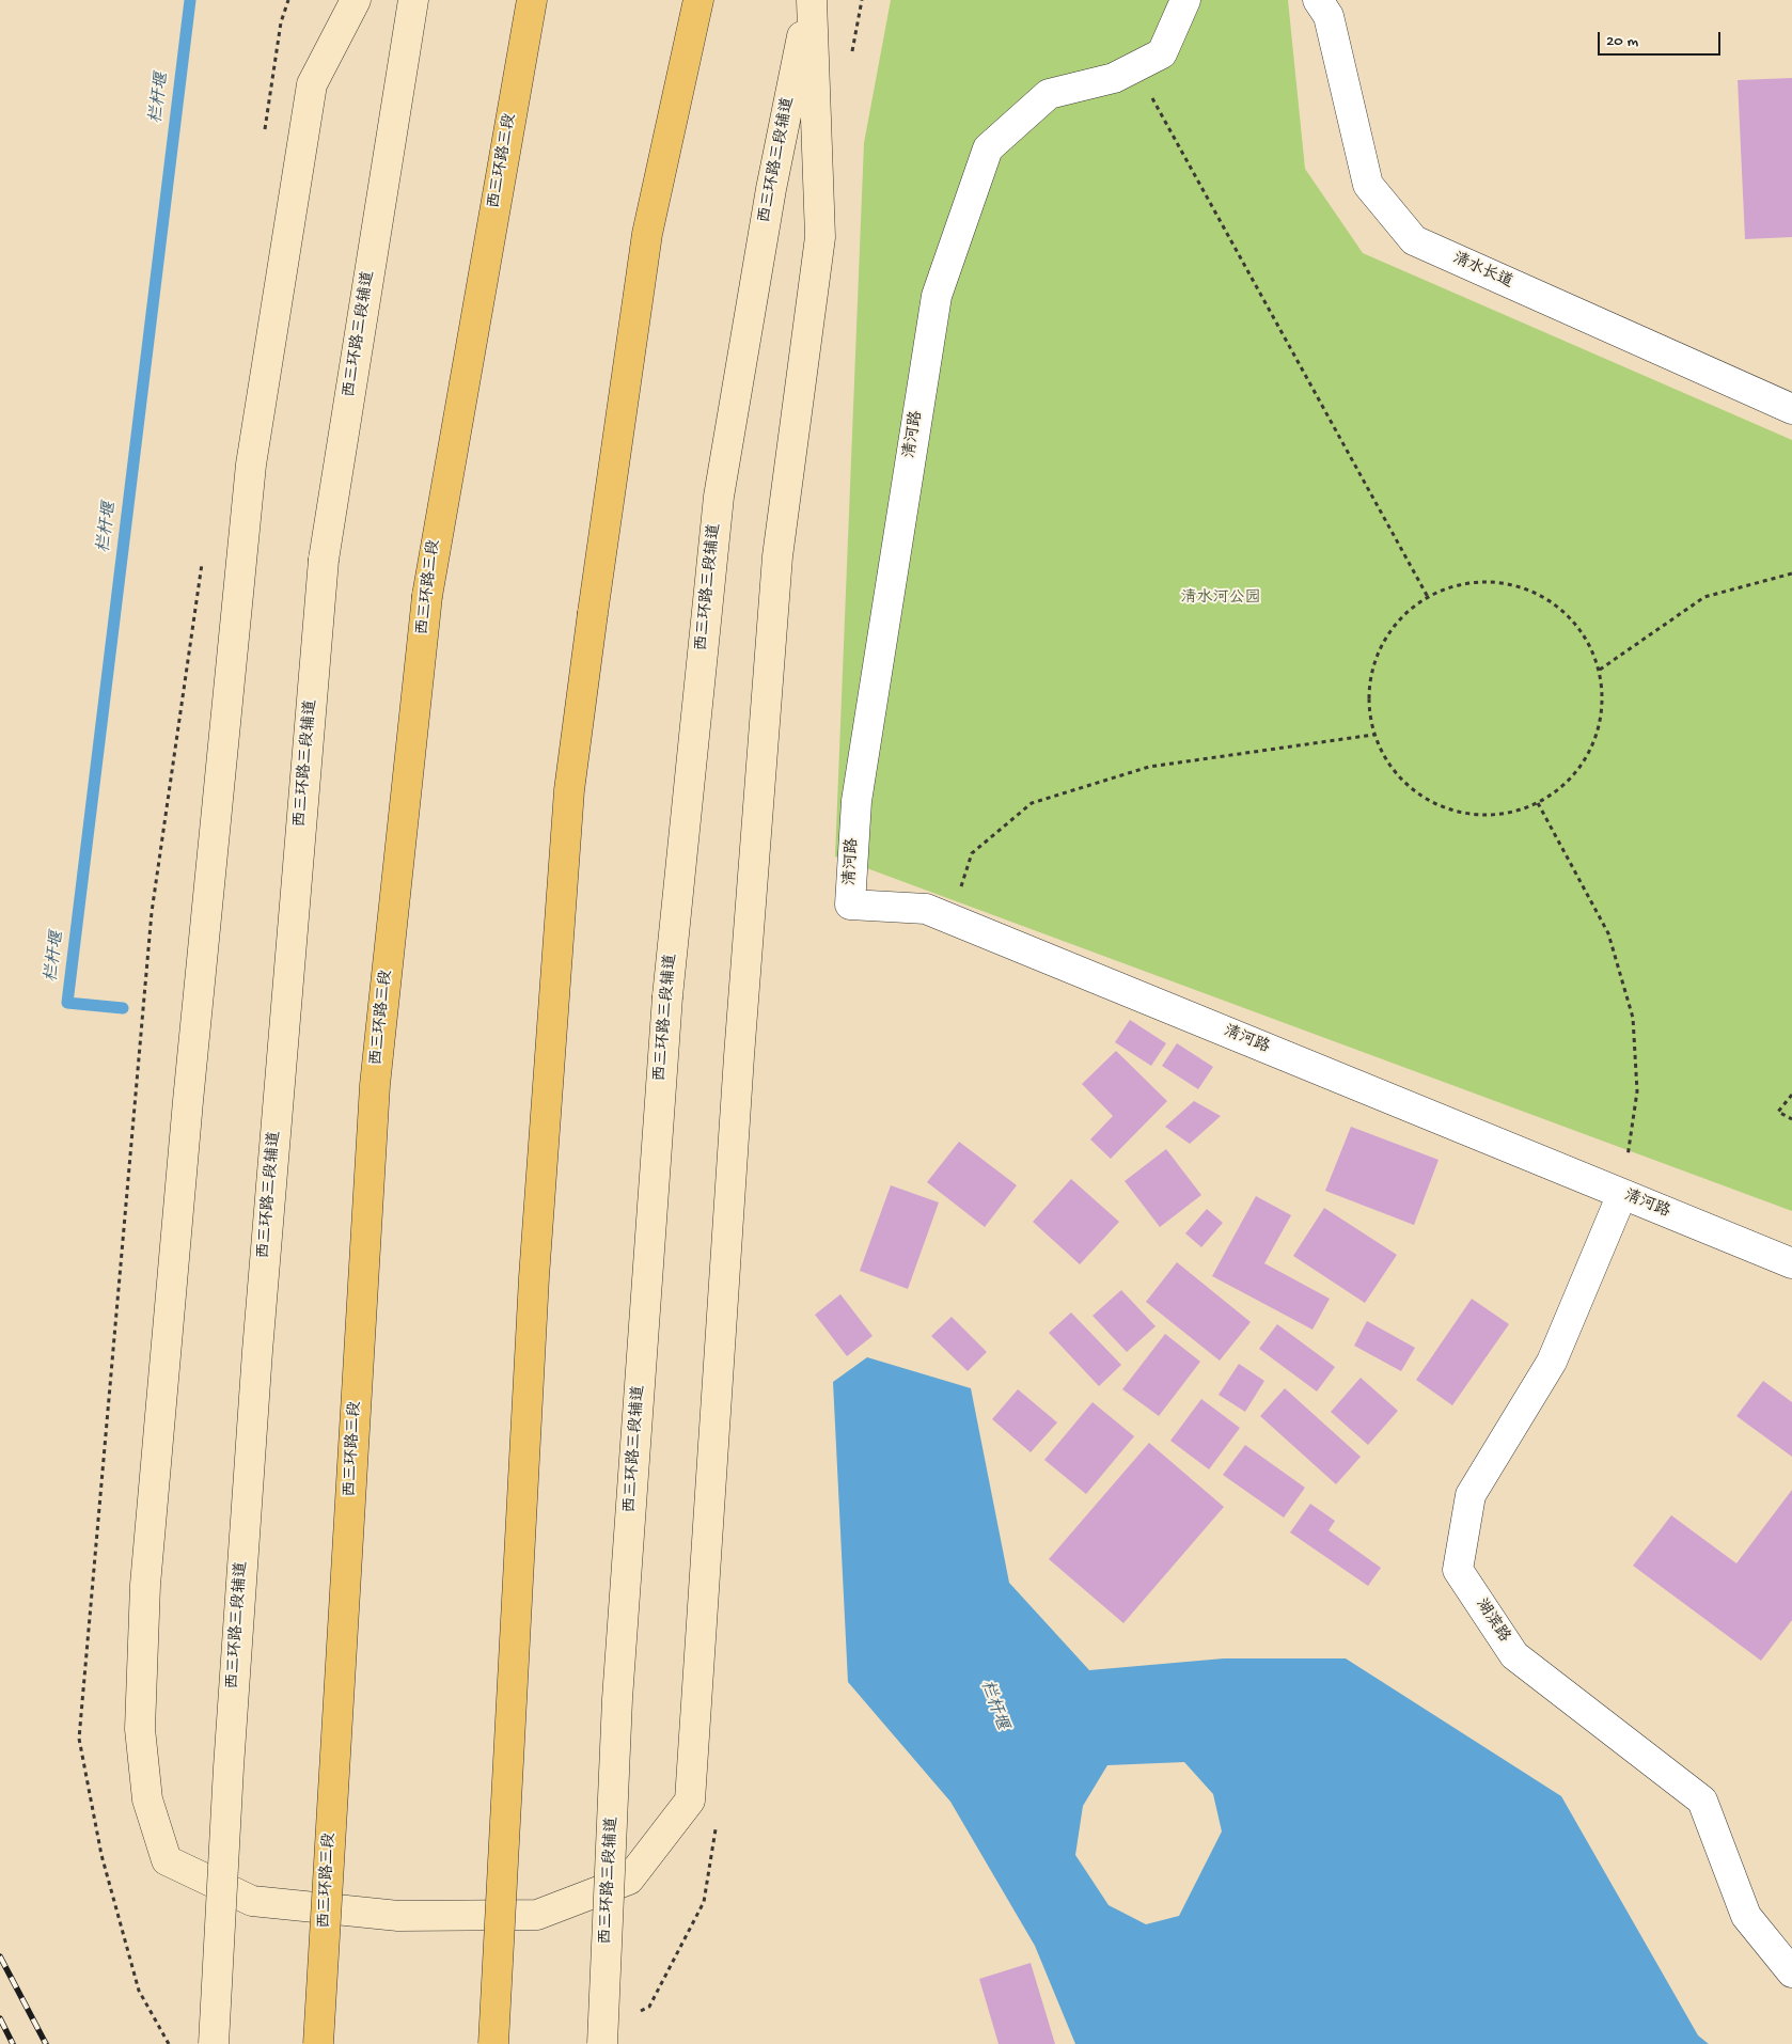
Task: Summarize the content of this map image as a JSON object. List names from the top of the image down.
{
  "streets": {
    "highway": ["西三环路三段"],
    "main road": ["西三环路三段辅道"],
    "street": ["清水长道", "清河路", "湖滨路"]
  },
  "crossings": [
    ["清河路", "湖滨路"]
  ],
  "water": ["栏杆堰"],
  "parks": ["清水河公园"],
  "scale_bar": "20 m"
}
